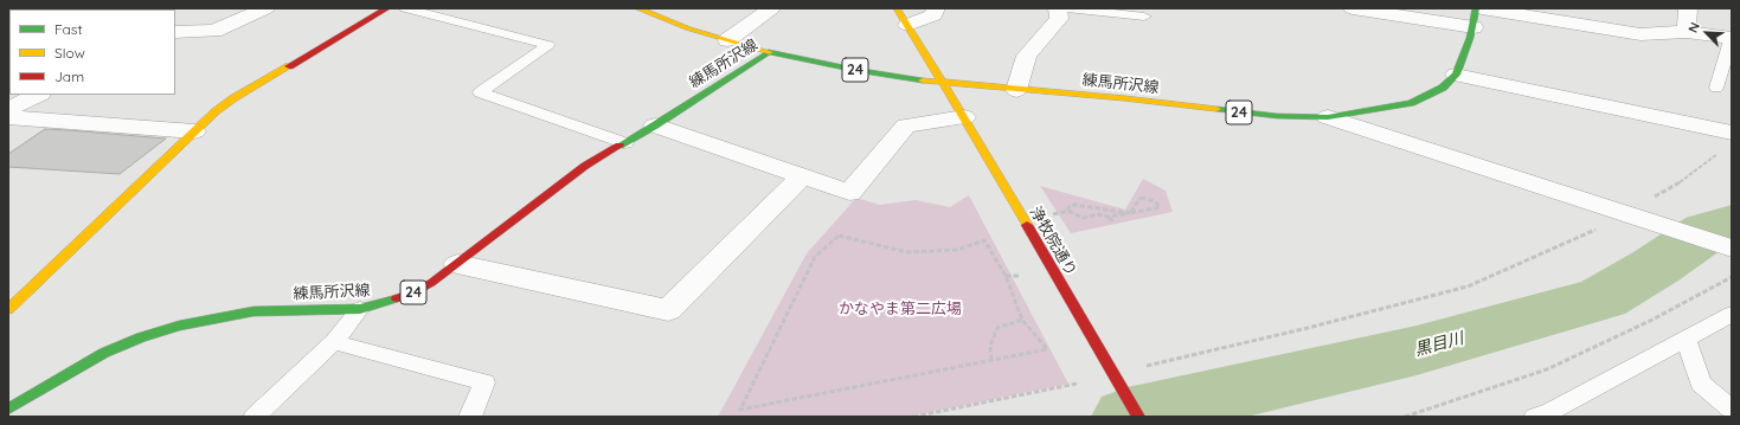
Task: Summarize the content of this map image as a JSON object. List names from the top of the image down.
{
  "streets": {
    "main road": ["練馬所沢線", "24", "浄牧院通り"]
  },
  "crossings": [
    ["練馬所沢線", "浄牧院通り"]
  ],
  "water": ["黒目川"],
  "parks": ["かなやま第二広場"],
  "legend": ["Fast", "Slow", "Jam"],
  "north": "top left"
}
